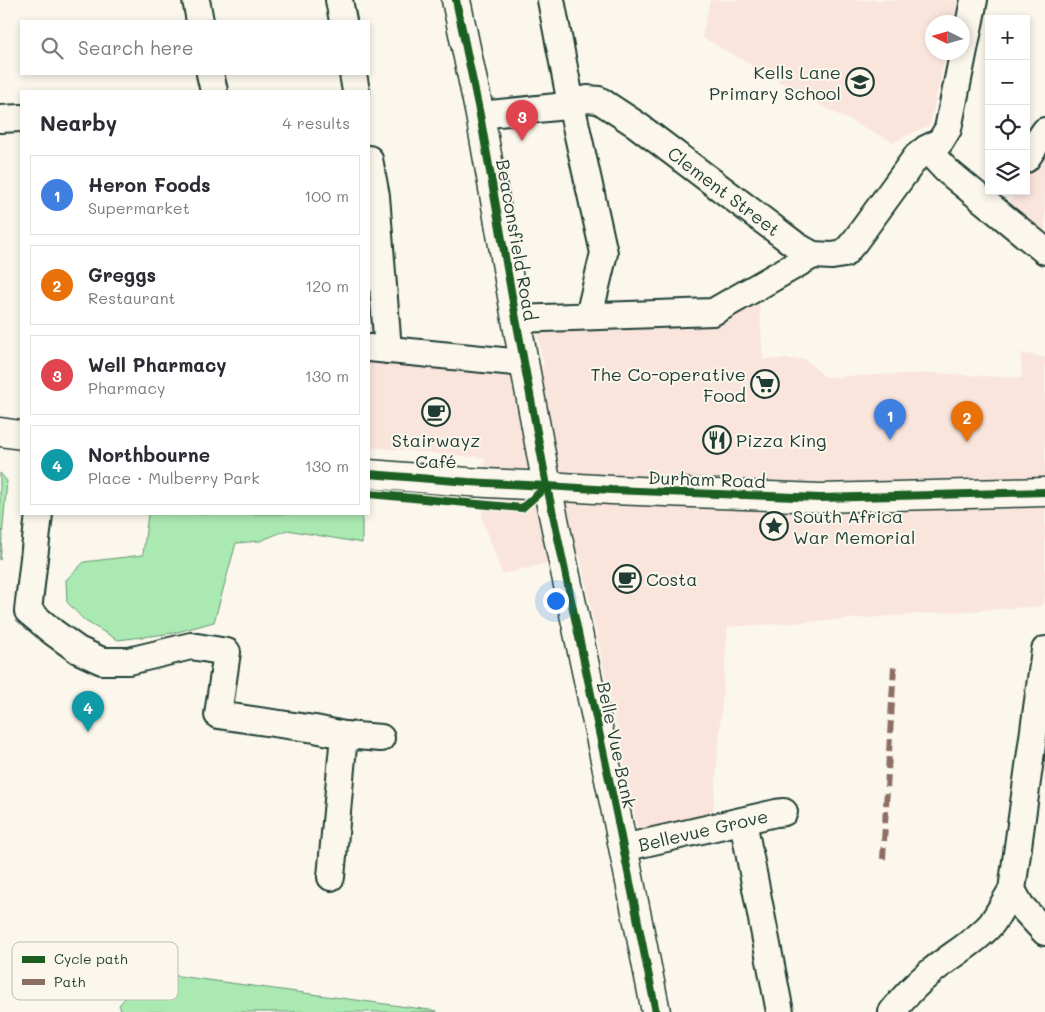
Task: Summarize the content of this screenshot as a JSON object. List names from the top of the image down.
{
  "streets": {
    "street": [
      "Clement Street",
      "Beaconsfield Road",
      "Durham Road",
      "Belle Vue Bank",
      "Bellevue Grove"
    ]
  },
  "crossings": [
    ["Clement Street", "Beaconsfield Road"],
    ["Beaconsfield Road", "Durham Road"],
    ["Beaconsfield Road", "Belle Vue Bank"],
    ["Durham Road", "Belle Vue Bank"],
    ["Belle Vue Bank", "Bellevue Grove"]
  ],
  "places": {
    "school or university": ["Kells Lane Primary School"],
    "supermarket": ["The Co-operative Food"],
    "cafe": ["Stairwayz Café", "Costa"],
    "restaurant": ["Pizza King"],
    "place": ["South Africa War Memorial"]
  },
  "legend": ["Cycle path", "Path"],
  "north": "left",
  "page": {
    "map_buttons": ["+", "−"],
    "search": "Search here",
    "heading": ["Nearby", "4 results"],
    "pins": [
      "3",
      "1",
      "2",
      "4"
    ],
    "list": [
      {
        "mark": "1",
        "name": "Heron Foods",
        "note": "Supermarket",
        "value": "100 m"
      },
      {
        "mark": "2",
        "name": "Greggs",
        "note": "Restaurant",
        "value": "120 m"
      },
      {
        "mark": "3",
        "name": "Well Pharmacy",
        "note": "Pharmacy",
        "value": "130 m"
      },
      {
        "mark": "4",
        "name": "Northbourne",
        "note": "Place · Mulberry Park",
        "value": "130 m"
      }
    ]
  }
}
